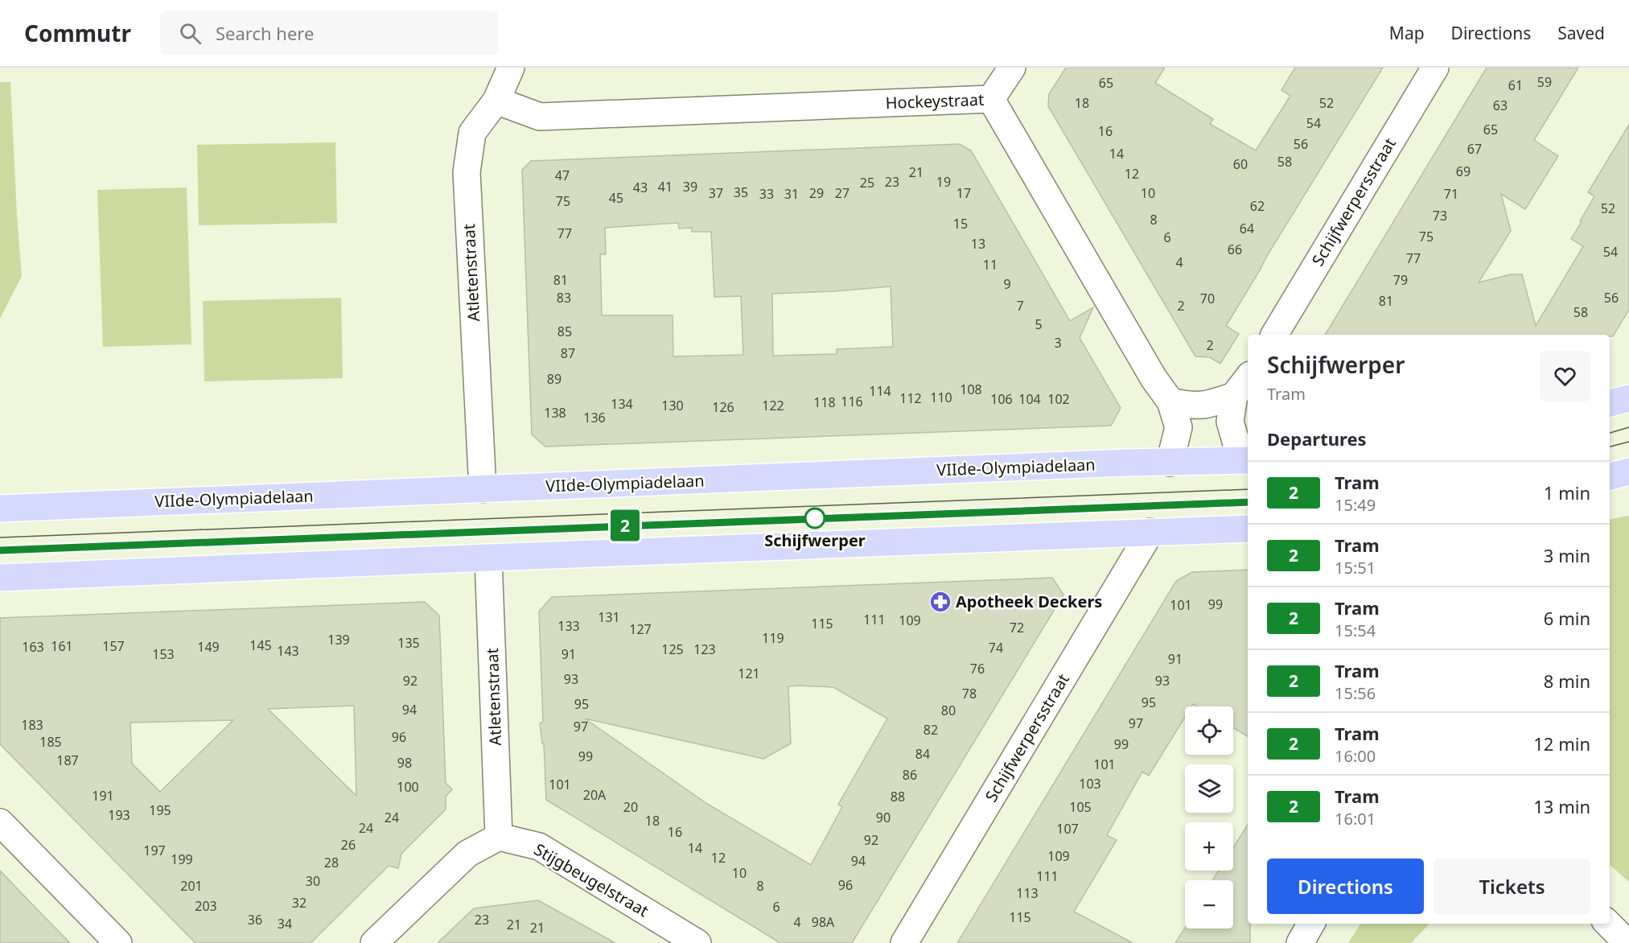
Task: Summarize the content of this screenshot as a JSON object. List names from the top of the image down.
{
  "streets": {
    "main road": ["VIIde-Olympiadelaan"],
    "street": [
      "Hockeystraat",
      "Schijfwerpersstraat",
      "Atletenstraat",
      "Stijgbeugelstraat"
    ]
  },
  "crossings": [
    ["Hockeystraat", "Atletenstraat"],
    ["Hockeystraat", "VIIde-Olympiadelaan"],
    ["Atletenstraat", "VIIde-Olympiadelaan"],
    ["Atletenstraat", "Stijgbeugelstraat"]
  ],
  "places": {
    "other": ["Schijfwerper"],
    "pharmacy": ["Apotheek Deckers"]
  },
  "lines": ["tram line 2"],
  "house_numbers": [
    "59",
    "65",
    "61",
    "18",
    "52",
    "63",
    "54",
    "65",
    "16",
    "56",
    "67",
    "14",
    "58",
    "60",
    "69",
    "21",
    "12",
    "47",
    "23",
    "19",
    "25",
    "41",
    "39",
    "43",
    "35",
    "37",
    "29",
    "27",
    "17",
    "10",
    "33",
    "31",
    "71",
    "45",
    "75",
    "62",
    "52",
    "73",
    "8",
    "15",
    "64",
    "77",
    "75",
    "6",
    "13",
    "66",
    "54",
    "77",
    "4",
    "11",
    "81",
    "79",
    "9",
    "83",
    "56",
    "70",
    "81",
    "7",
    "2",
    "58",
    "5",
    "85",
    "3",
    "2",
    "87",
    "89",
    "108",
    "114",
    "110",
    "112",
    "106",
    "104",
    "102",
    "116",
    "118",
    "134",
    "130",
    "122",
    "126",
    "138",
    "136",
    "99",
    "101",
    "131",
    "111",
    "109",
    "115",
    "133",
    "72",
    "127",
    "119",
    "139",
    "135",
    "145",
    "161",
    "157",
    "163",
    "149",
    "74",
    "125",
    "123",
    "143",
    "153",
    "91",
    "91",
    "76",
    "121",
    "93",
    "92",
    "93",
    "78",
    "95",
    "95",
    "94",
    "80",
    "97",
    "183",
    "97",
    "82",
    "96",
    "185",
    "99",
    "84",
    "99",
    "187",
    "98",
    "101",
    "86",
    "103",
    "101",
    "100",
    "20A",
    "191",
    "88",
    "20",
    "105",
    "195",
    "193",
    "24",
    "90",
    "18",
    "24",
    "107",
    "16",
    "92",
    "26",
    "14",
    "197",
    "109",
    "12",
    "199",
    "94",
    "28",
    "10",
    "111",
    "30",
    "96",
    "201",
    "8",
    "113",
    "32",
    "203",
    "6",
    "115",
    "36",
    "23",
    "4",
    "98A",
    "34",
    "21",
    "21"
  ],
  "page": {
    "header": "Commutr",
    "search": "Search here",
    "nav": ["Map", "Directions", "Saved"],
    "on_map": "2",
    "heading": [
      ["Schijfwerper", "Tram"],
      "Departures"
    ],
    "list": [
      {
        "mark": "2",
        "name": "Tram",
        "note": "15:49",
        "value": "1 min"
      },
      {
        "mark": "2",
        "name": "Tram",
        "note": "15:51",
        "value": "3 min"
      },
      {
        "mark": "2",
        "name": "Tram",
        "note": "15:54",
        "value": "6 min"
      },
      {
        "mark": "2",
        "name": "Tram",
        "note": "15:56",
        "value": "8 min"
      },
      {
        "mark": "2",
        "name": "Tram",
        "note": "16:00",
        "value": "12 min"
      },
      {
        "mark": "2",
        "name": "Tram",
        "note": "16:01",
        "value": "13 min"
      }
    ],
    "map_buttons": ["+", "−"],
    "buttons": ["Directions", "Tickets"]
  }
}
